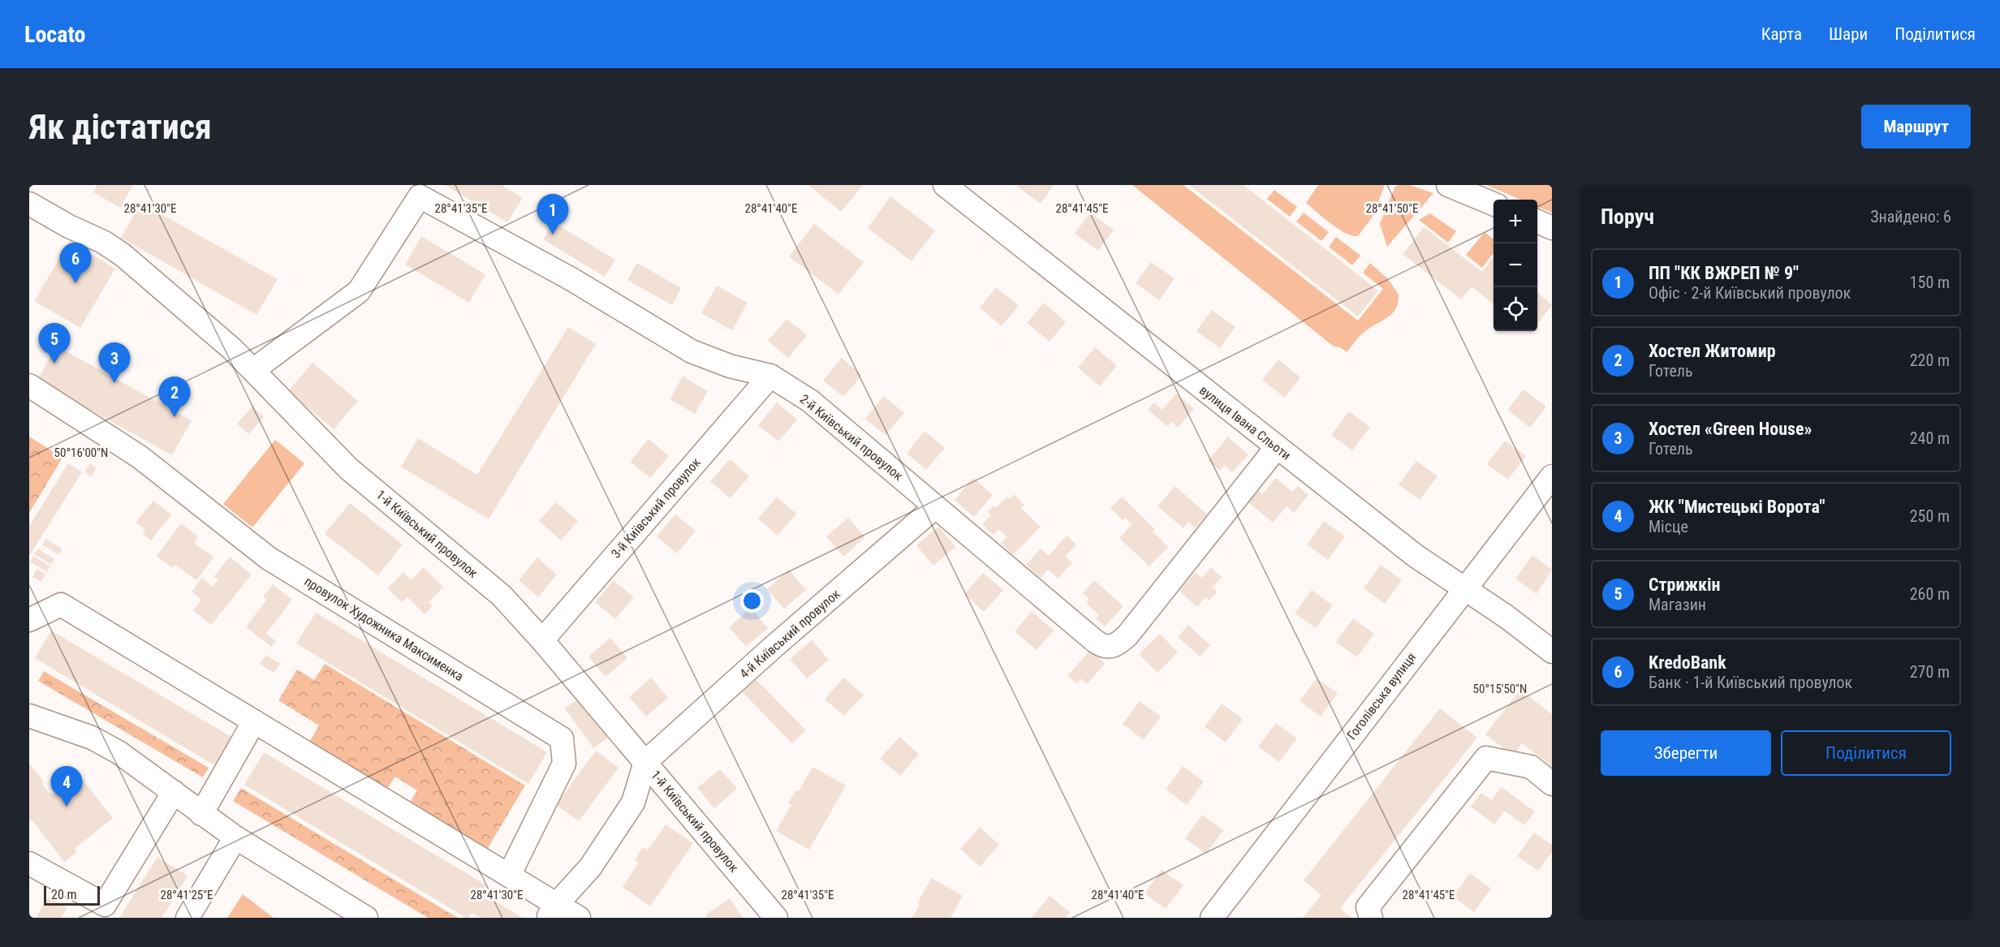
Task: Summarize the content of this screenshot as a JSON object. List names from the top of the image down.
{
  "streets": {
    "street": [
      "вулиця Івана Сльоти",
      "2-й Київський провулок",
      "3-й Київський провулок",
      "1-й Київський провулок",
      "провулок Художника Максименка",
      "4-й Київський провулок",
      "Гоголівська вулиця"
    ]
  },
  "crossings": [
    ["вулиця Івана Сльоти", "2-й Київський провулок"],
    ["вулиця Івана Сльоти", "Гоголівська вулиця"],
    ["2-й Київський провулок", "3-й Київський провулок"],
    ["2-й Київський провулок", "1-й Київський провулок"],
    ["2-й Київський провулок", "4-й Київський провулок"],
    ["3-й Київський провулок", "1-й Київський провулок"],
    ["1-й Київський провулок", "4-й Київський провулок"]
  ],
  "scale_bar": "20 m",
  "page": {
    "header": "Locato",
    "nav": ["Карта", "Шари", "Поділитися"],
    "buttons": [
      "Маршрут",
      ["Зберегти", "Поділитися"]
    ],
    "title": "Як дістатися",
    "heading": ["Поруч", "Знайдено: 6"],
    "pins": [
      "1",
      "6",
      "5",
      "3",
      "2",
      "4"
    ],
    "map_buttons": ["+", "−"],
    "list": [
      {
        "mark": "1",
        "name": "ПП \"КК ВЖРЕП № 9\"",
        "note": "Офіс · 2-й Київський провулок",
        "value": "150 m"
      },
      {
        "mark": "2",
        "name": "Хостел Житомир",
        "note": "Готель",
        "value": "220 m"
      },
      {
        "mark": "3",
        "name": "Хостел «Green House»",
        "note": "Готель",
        "value": "240 m"
      },
      {
        "mark": "4",
        "name": "ЖК \"Мистецькі Ворота\"",
        "note": "Місце",
        "value": "250 m"
      },
      {
        "mark": "5",
        "name": "Стрижкін",
        "note": "Магазин",
        "value": "260 m"
      },
      {
        "mark": "6",
        "name": "KredoBank",
        "note": "Банк · 1-й Київський провулок",
        "value": "270 m"
      }
    ],
    "scale": "20 m"
  },
  "coordinates": [
    "28°41'30\"E",
    "28°41'35\"E",
    "28°41'40\"E",
    "28°41'50\"E",
    "28°41'45\"E",
    "50°16'00\"N",
    "50°15'50\"N",
    "28°41'25\"E"
  ]
}
